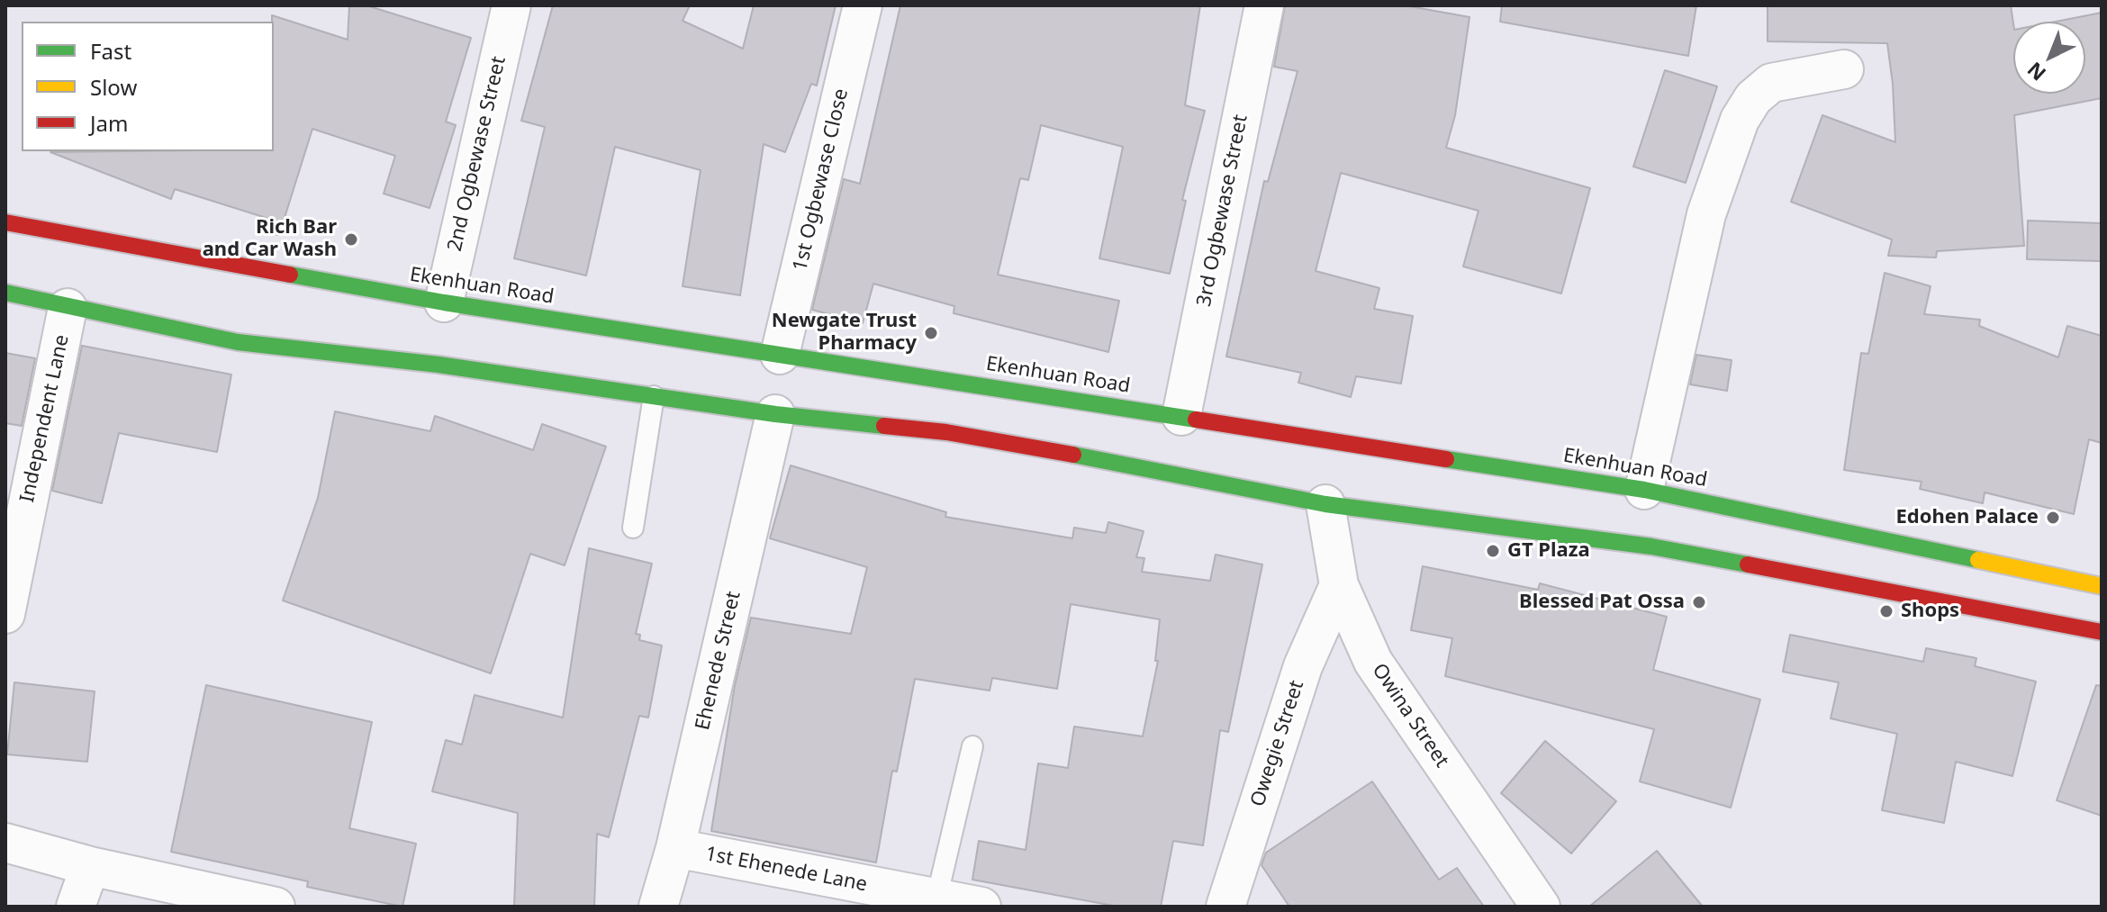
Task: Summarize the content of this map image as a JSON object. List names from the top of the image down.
{
  "streets": {
    "main road": ["Ekenhuan Road"],
    "street": [
      "2nd Ogbewase Street",
      "1st Ogbewase Close",
      "3rd Ogbewase Street",
      "Independent Lane",
      "Ehenede Street",
      "Owina Street",
      "Owegie Street",
      "1st Ehenede Lane"
    ]
  },
  "crossings": [
    ["2nd Ogbewase Street", "Ekenhuan Road"],
    ["1st Ogbewase Close", "Ekenhuan Road"],
    ["3rd Ogbewase Street", "Ekenhuan Road"],
    ["Ehenede Street", "1st Ehenede Lane"],
    ["Owina Street", "Owegie Street"]
  ],
  "places": [
    "Rich Bar and Car Wash",
    "Newgate Trust Pharmacy",
    "Edohen Palace",
    "GT Plaza",
    "Blessed Pat Ossa",
    "Shops"
  ],
  "legend": ["Fast", "Slow", "Jam"],
  "north": "bottom left"
}
